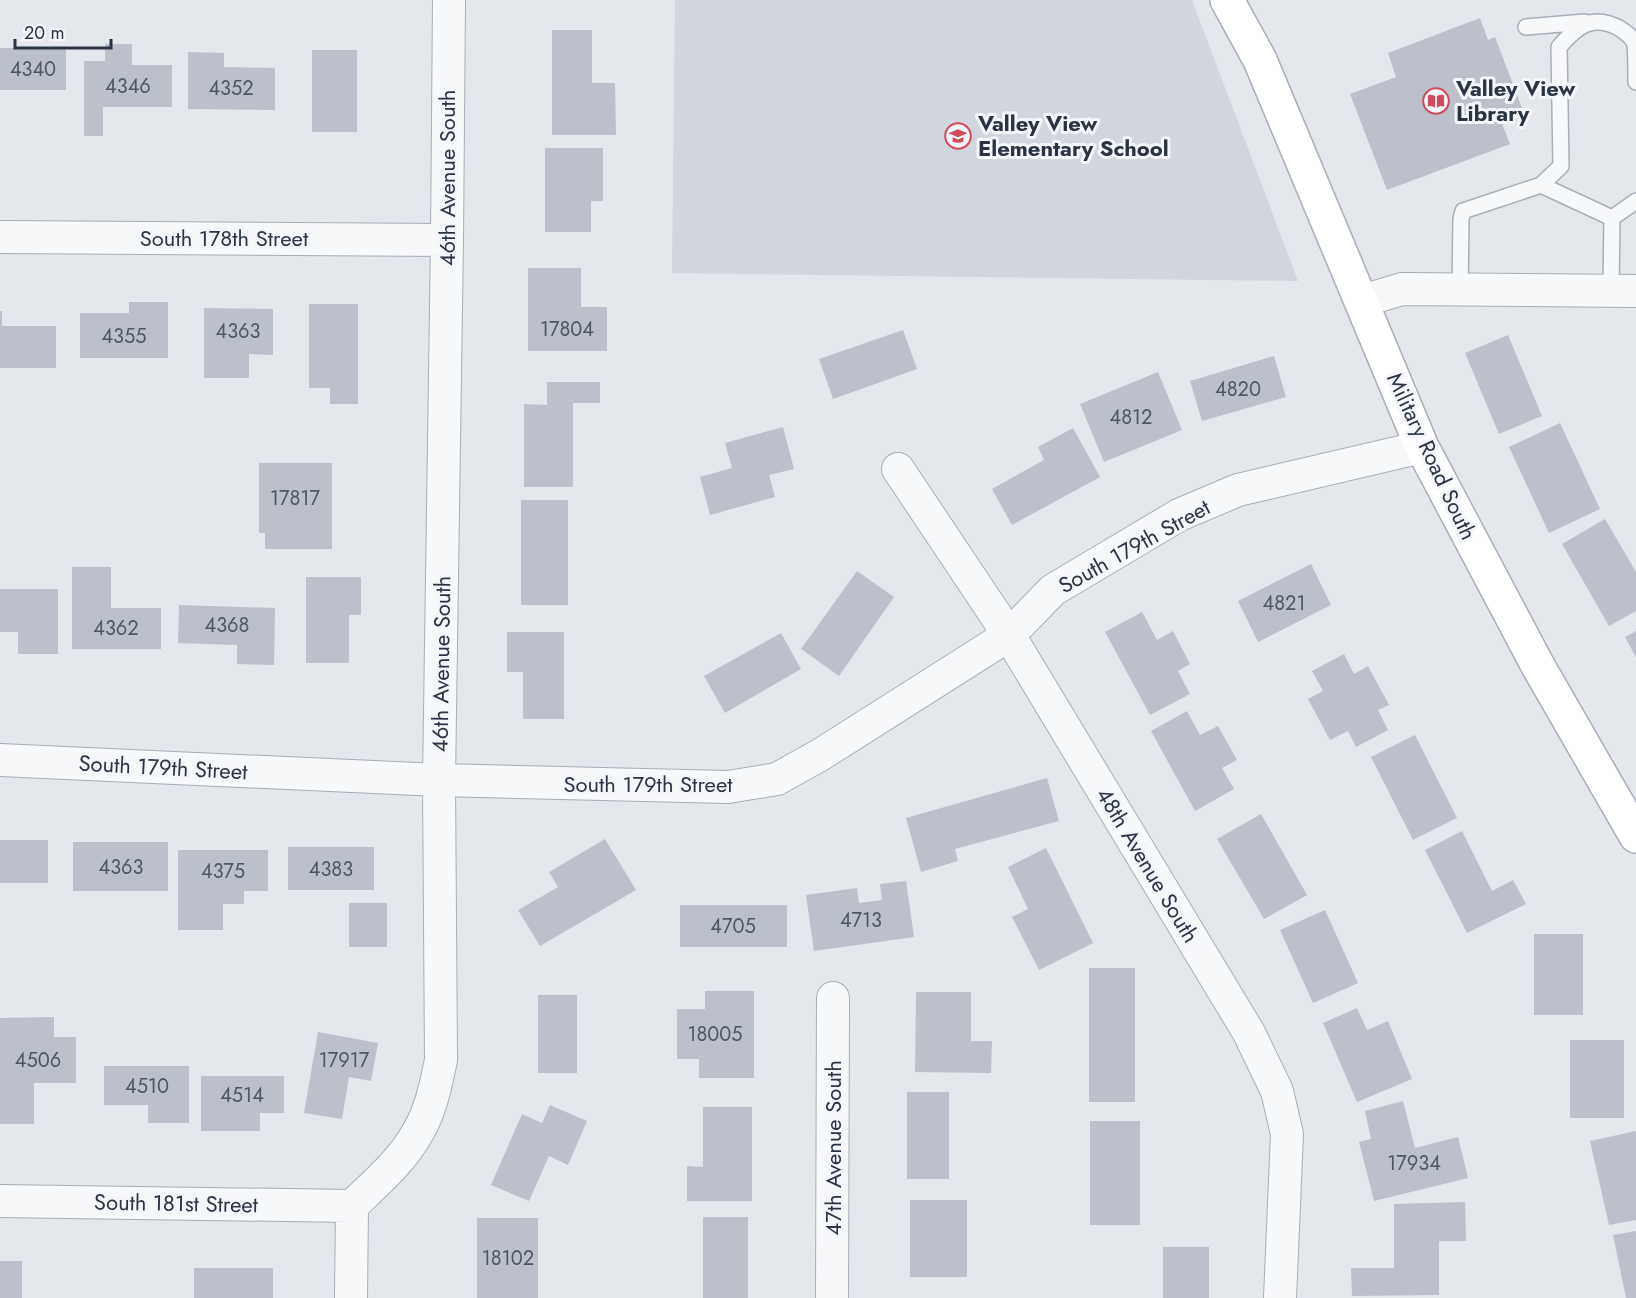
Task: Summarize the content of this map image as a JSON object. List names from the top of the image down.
{
  "streets": {
    "main road": ["Military Road South"],
    "street": [
      "46th Avenue South",
      "South 178th Street",
      "South 179th Street",
      "48th Avenue South",
      "47th Avenue South",
      "South 181st Street"
    ]
  },
  "crossings": [
    ["46th Avenue South", "South 178th Street"],
    ["46th Avenue South", "South 179th Street"],
    ["46th Avenue South", "South 181st Street"],
    ["Military Road South", "South 179th Street"],
    ["South 179th Street", "48th Avenue South"]
  ],
  "places": {
    "library": ["Valley View Library"],
    "school or university": ["Valley View Elementary School"]
  },
  "house_numbers": [
    "4340",
    "4346",
    "4352",
    "17804",
    "4363",
    "4355",
    "4820",
    "4812",
    "17817",
    "4821",
    "4368",
    "4362",
    "4363",
    "4383",
    "4375",
    "4713",
    "4705",
    "18005",
    "4506",
    "17917",
    "4510",
    "4514",
    "17934",
    "18102"
  ],
  "scale_bar": "20 m"
}
